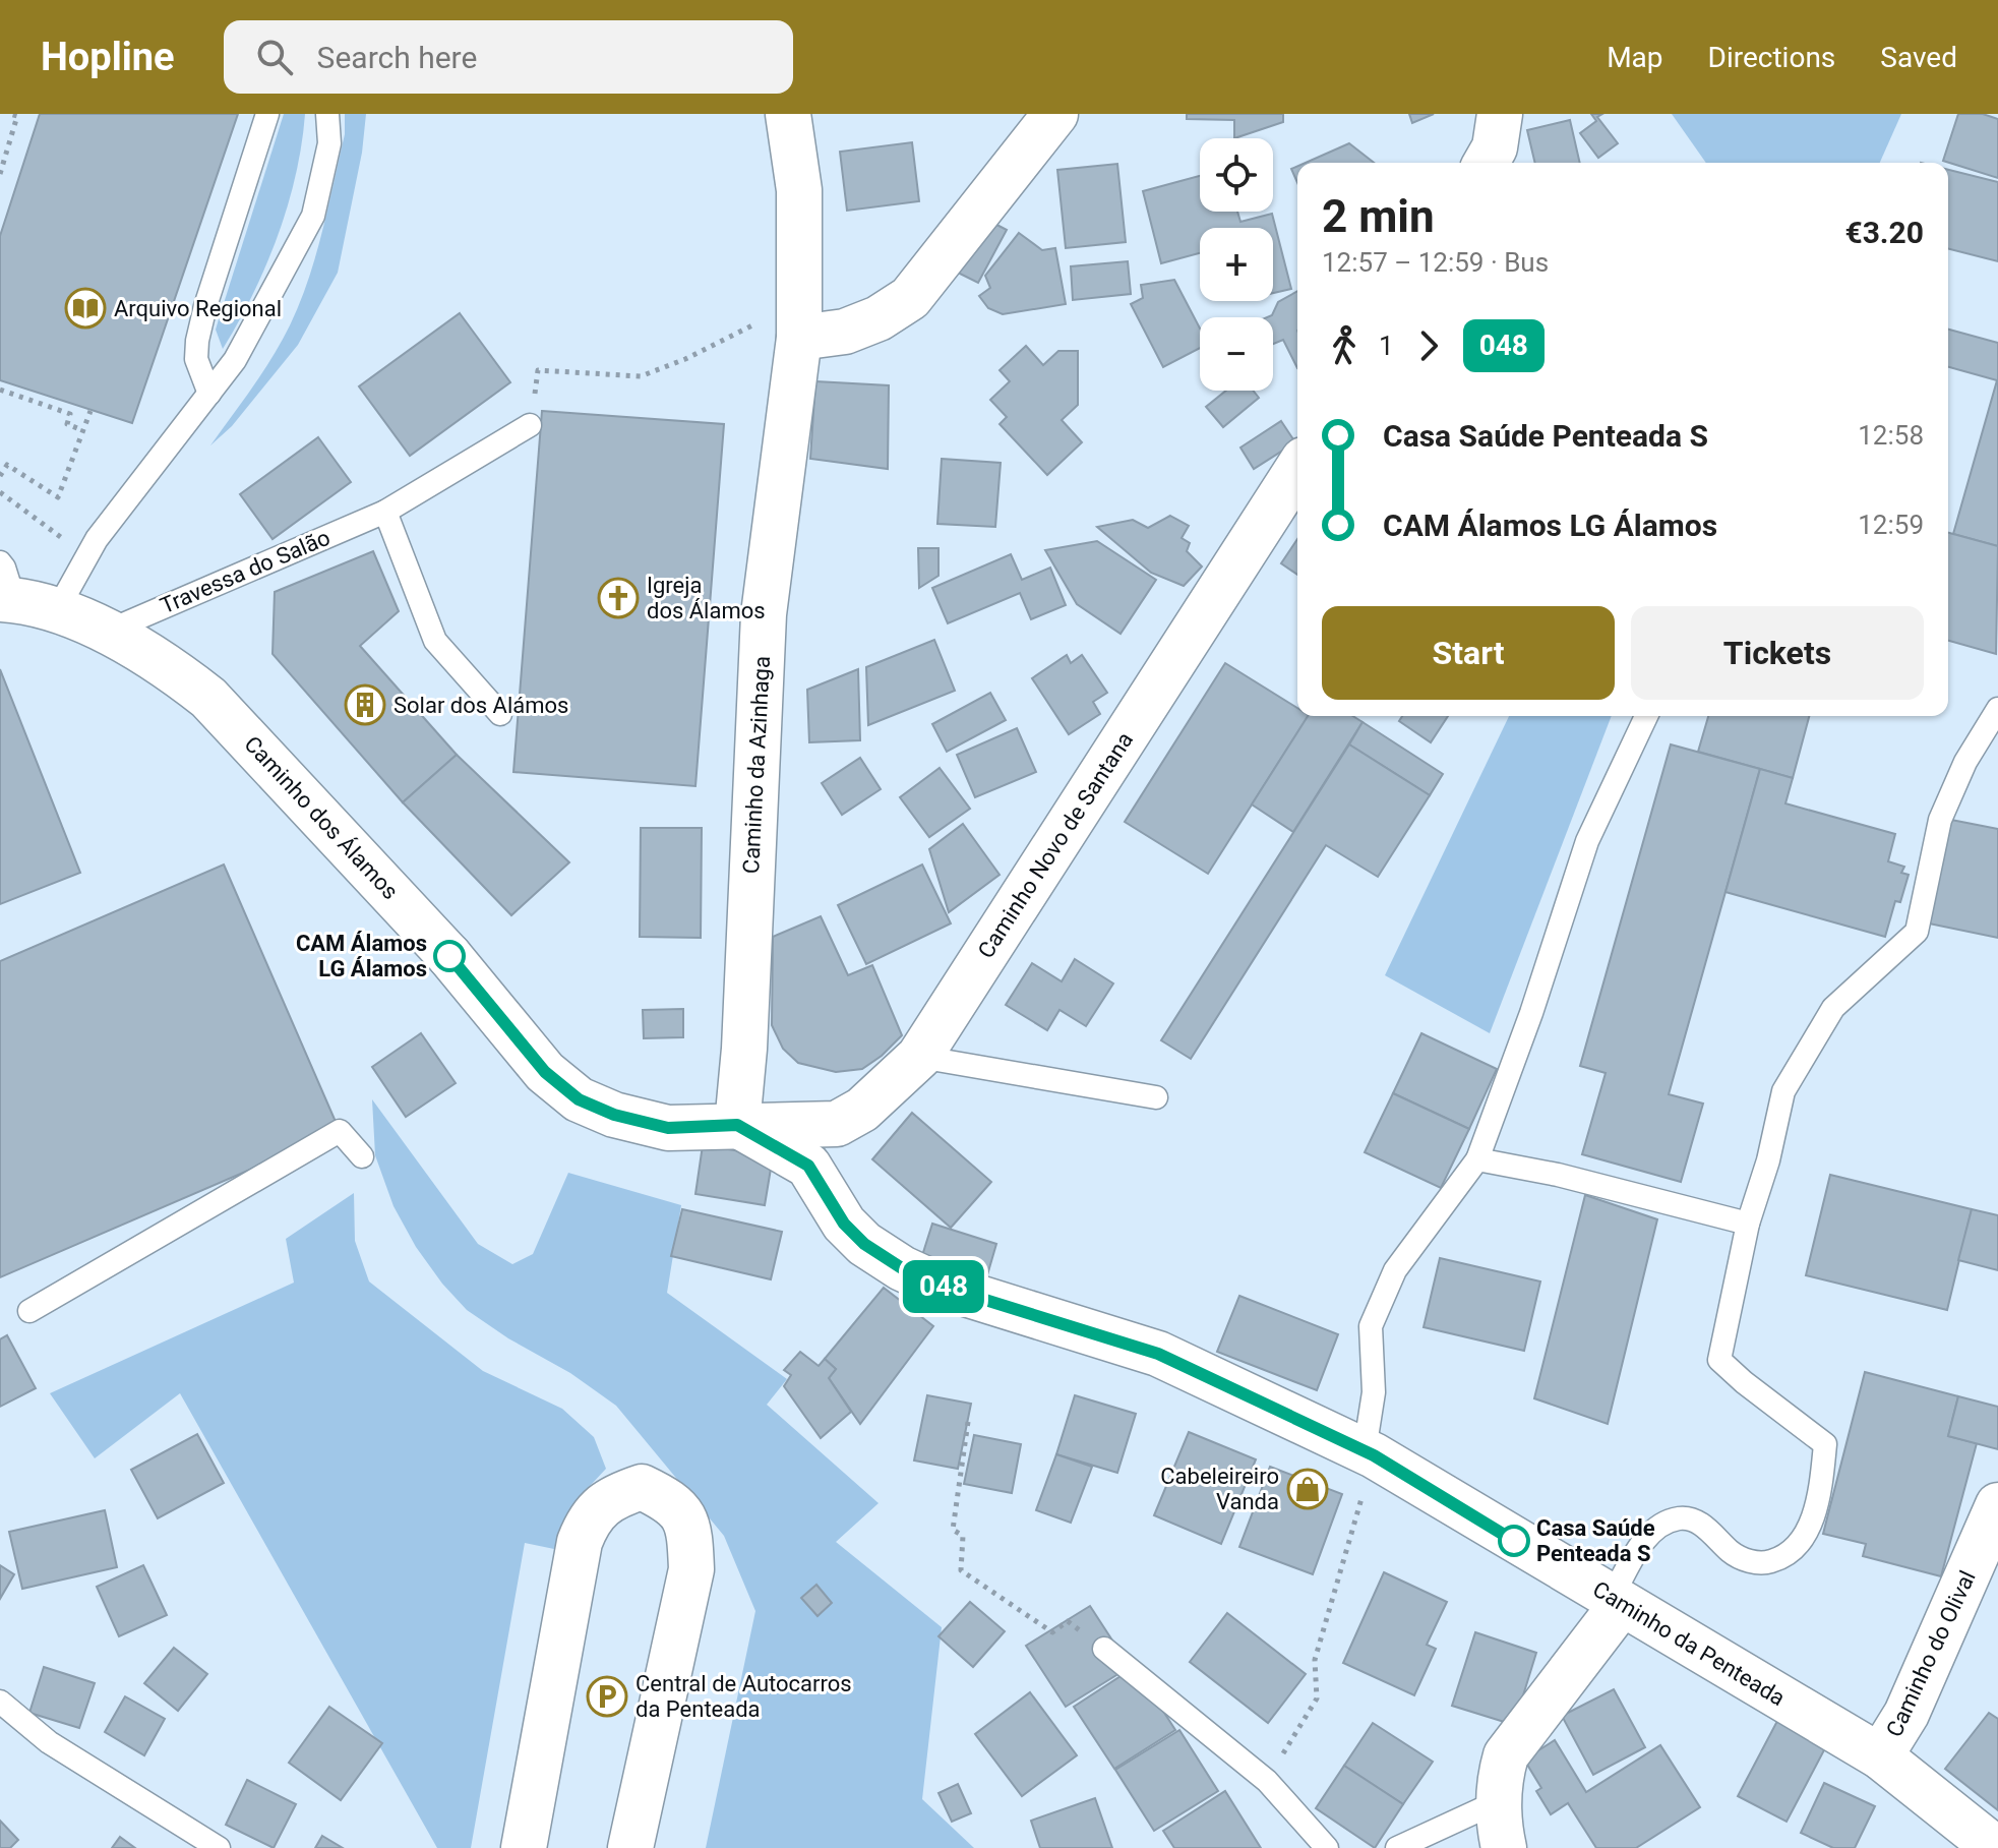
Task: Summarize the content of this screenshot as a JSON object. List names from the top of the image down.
{
  "streets": {
    "street": [
      "Caminho da Azinhaga",
      "Caminho dos Álamos",
      "Caminho Novo de Santana",
      "Caminho da Penteada",
      "Caminho do Olival"
    ],
    "lane": ["Travessa do Salão"]
  },
  "crossings": [
    ["Travessa do Salão", "Caminho dos Álamos"],
    ["Caminho da Azinhaga", "Caminho dos Álamos"],
    ["Caminho da Azinhaga", "Caminho Novo de Santana"],
    ["Caminho da Azinhaga", "Caminho da Penteada"],
    ["Caminho dos Álamos", "Caminho Novo de Santana"],
    ["Caminho dos Álamos", "Caminho da Penteada"],
    ["Caminho Novo de Santana", "Caminho da Penteada"],
    ["Caminho da Penteada", "Caminho do Olival"]
  ],
  "places": {
    "library": ["Arquivo Regional"],
    "church": ["Igreja dos Álamos"],
    "building": ["Solar dos Alámos"],
    "other": ["CAM Álamos LG Álamos", "Casa Saúde Penteada S"],
    "shop": ["Cabeleireiro Vanda"],
    "parking": ["Central de Autocarros da Penteada"]
  },
  "lines": ["bus line 048"],
  "page": {
    "header": "Hopline",
    "search": "Search here",
    "nav": ["Map", "Directions", "Saved"],
    "on_map": "048",
    "map_buttons": ["+", "−"],
    "heading": ["2 min", "12:57 – 12:59 · Bus", "€3.20"],
    "legs": ["1", "048"],
    "list": [
      {
        "name": "Casa Saúde Penteada S",
        "value": "12:58"
      },
      {
        "name": "CAM Álamos LG Álamos",
        "value": "12:59"
      }
    ],
    "buttons": ["Start", "Tickets"]
  }
}
